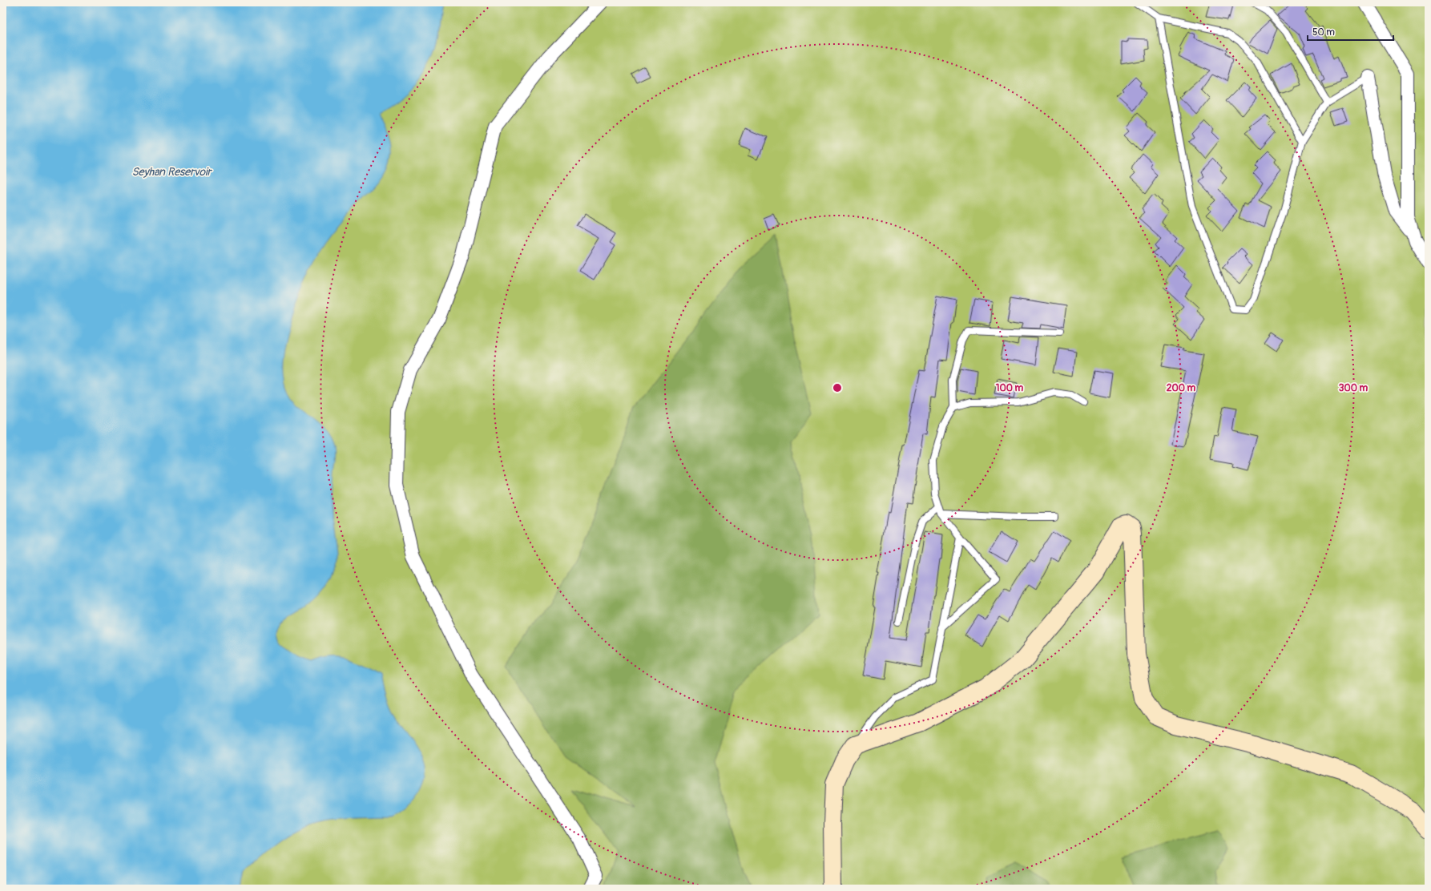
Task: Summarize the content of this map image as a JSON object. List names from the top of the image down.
{
  "water": ["Seyhan Reservoir"],
  "scale_bar": "50 m",
  "rings": ["100 m", "200 m", "300 m"]
}
